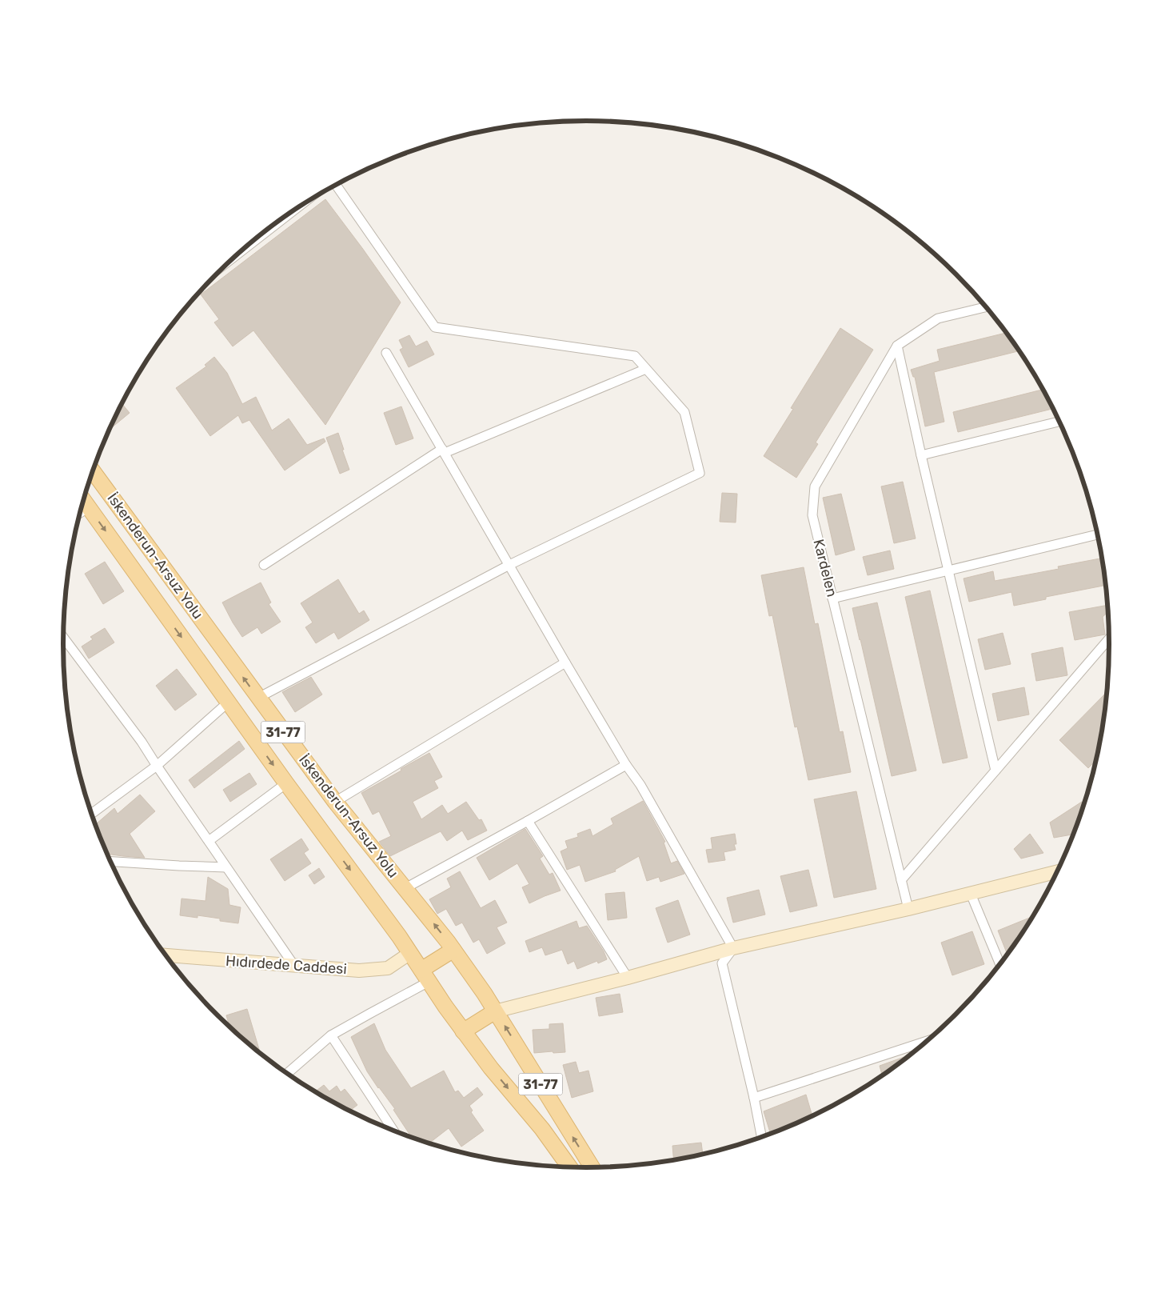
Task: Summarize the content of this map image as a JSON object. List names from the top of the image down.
{
  "streets": {
    "main road": ["İskenderun-Arsuz Yolu", "31-77"],
    "street": ["Kardelen", "Hıdırdede Caddesi"]
  },
  "crossings": [
    ["İskenderun-Arsuz Yolu", "Hıdırdede Caddesi"]
  ]
}
